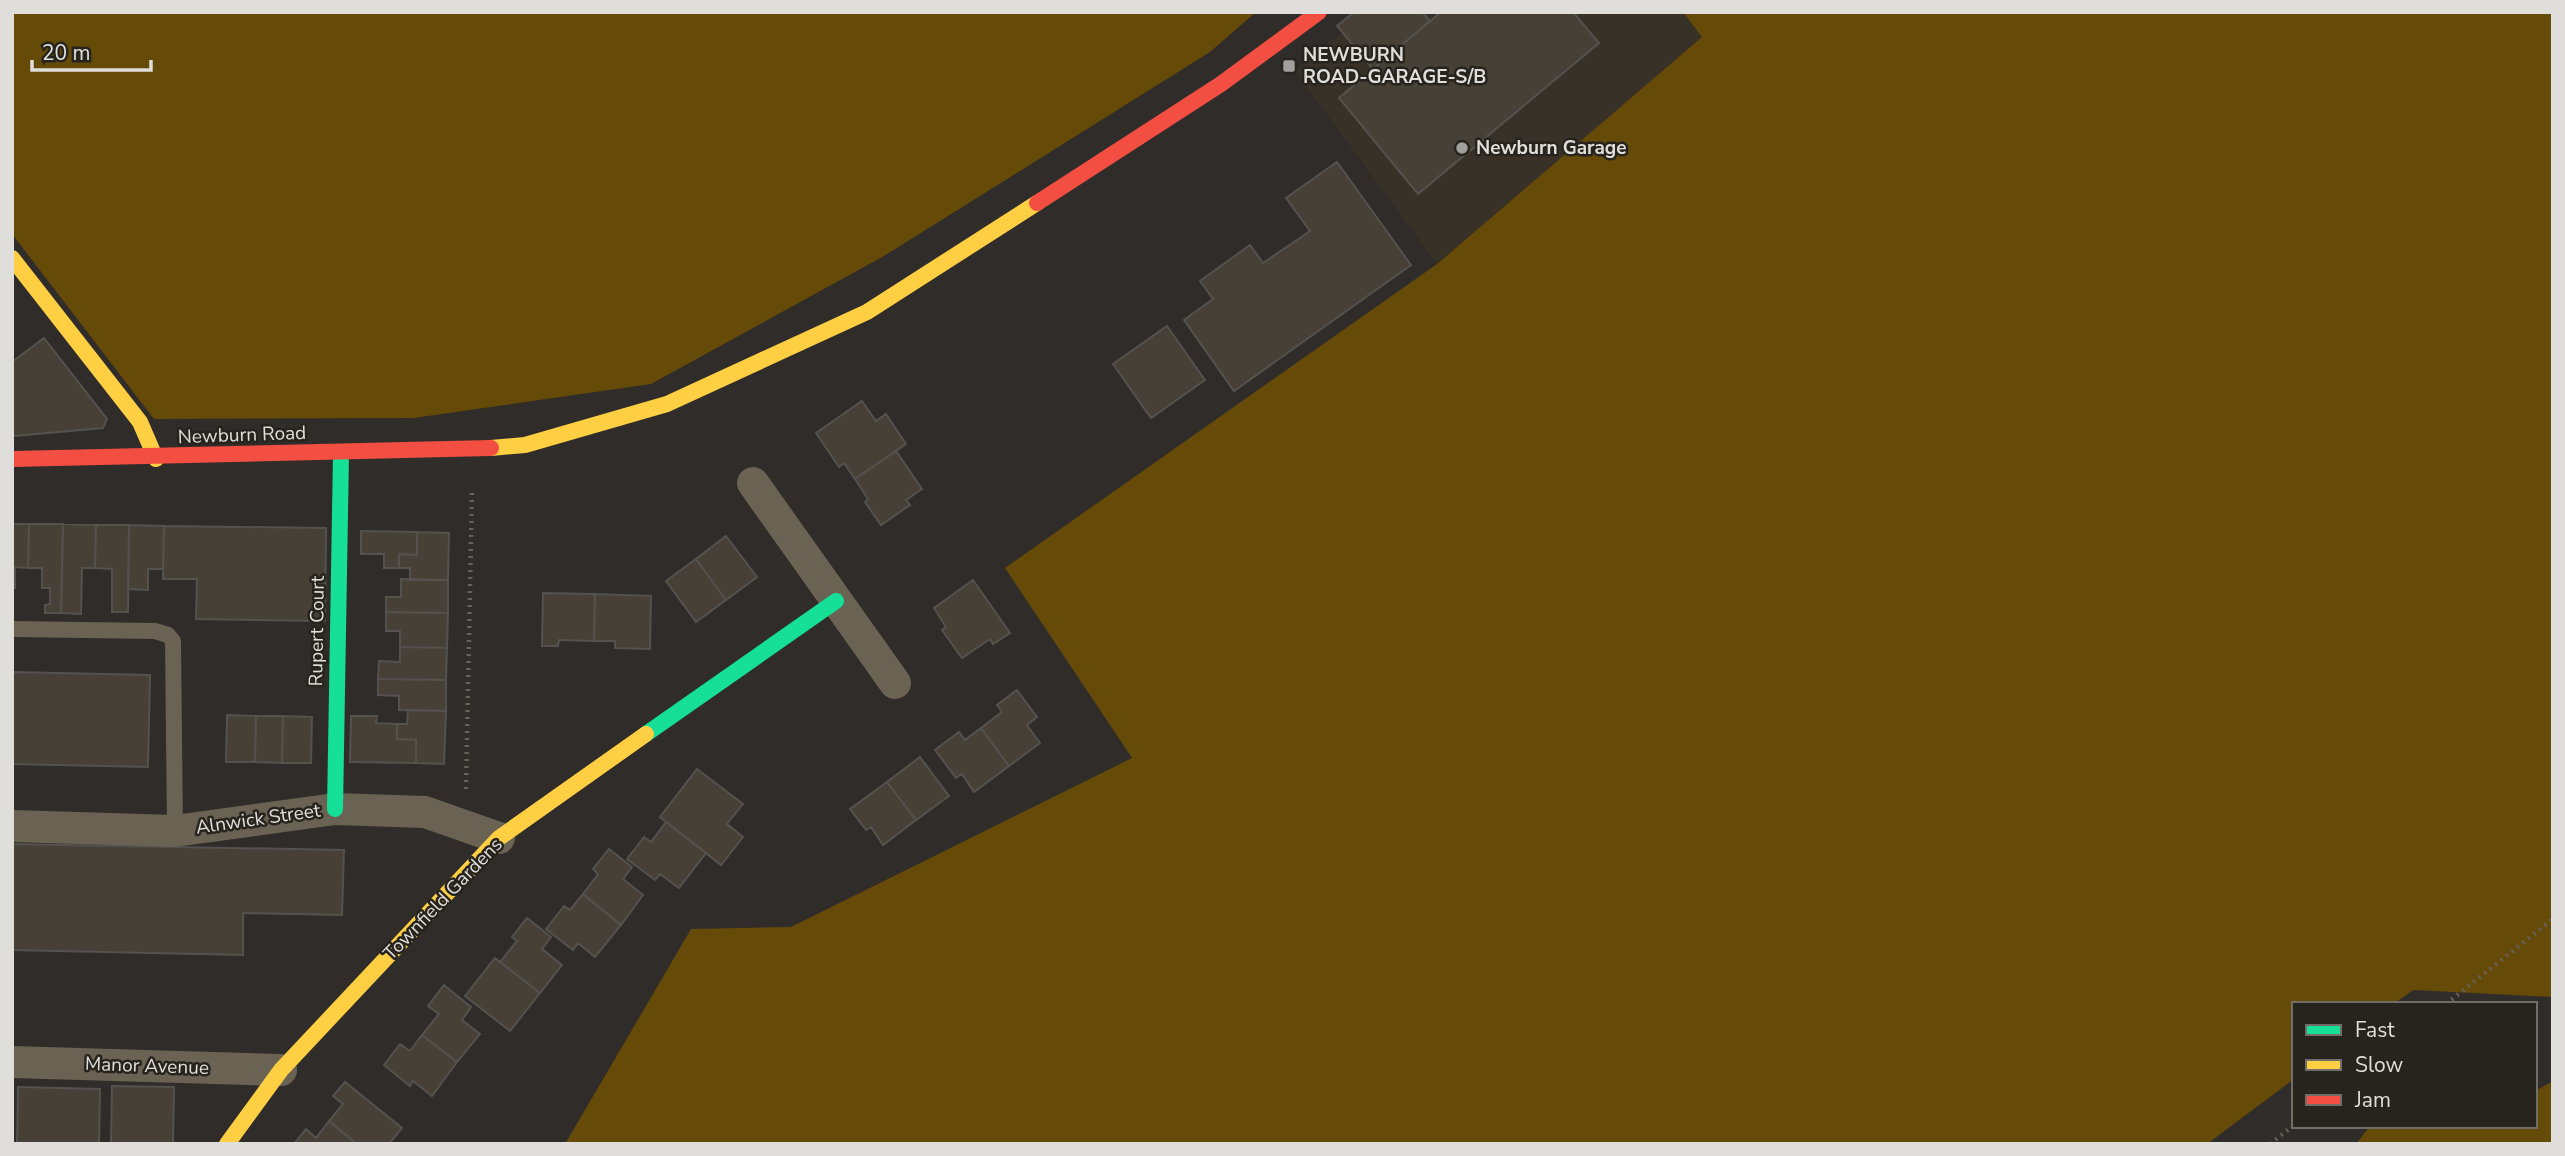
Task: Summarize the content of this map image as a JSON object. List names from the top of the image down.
{
  "streets": {
    "street": [
      "Newburn Road",
      "Rupert Court",
      "Alnwick Street",
      "Townfield Gardens",
      "Manor Avenue"
    ]
  },
  "crossings": [
    ["Newburn Road", "Rupert Court"],
    ["Rupert Court", "Alnwick Street"],
    ["Alnwick Street", "Townfield Gardens"],
    ["Townfield Gardens", "Manor Avenue"]
  ],
  "places": {
    "transit": ["NEWBURN ROAD-GARAGE-S/B"],
    "other": ["Newburn Garage"]
  },
  "legend": ["Fast", "Slow", "Jam"],
  "scale_bar": "20 m"
}
